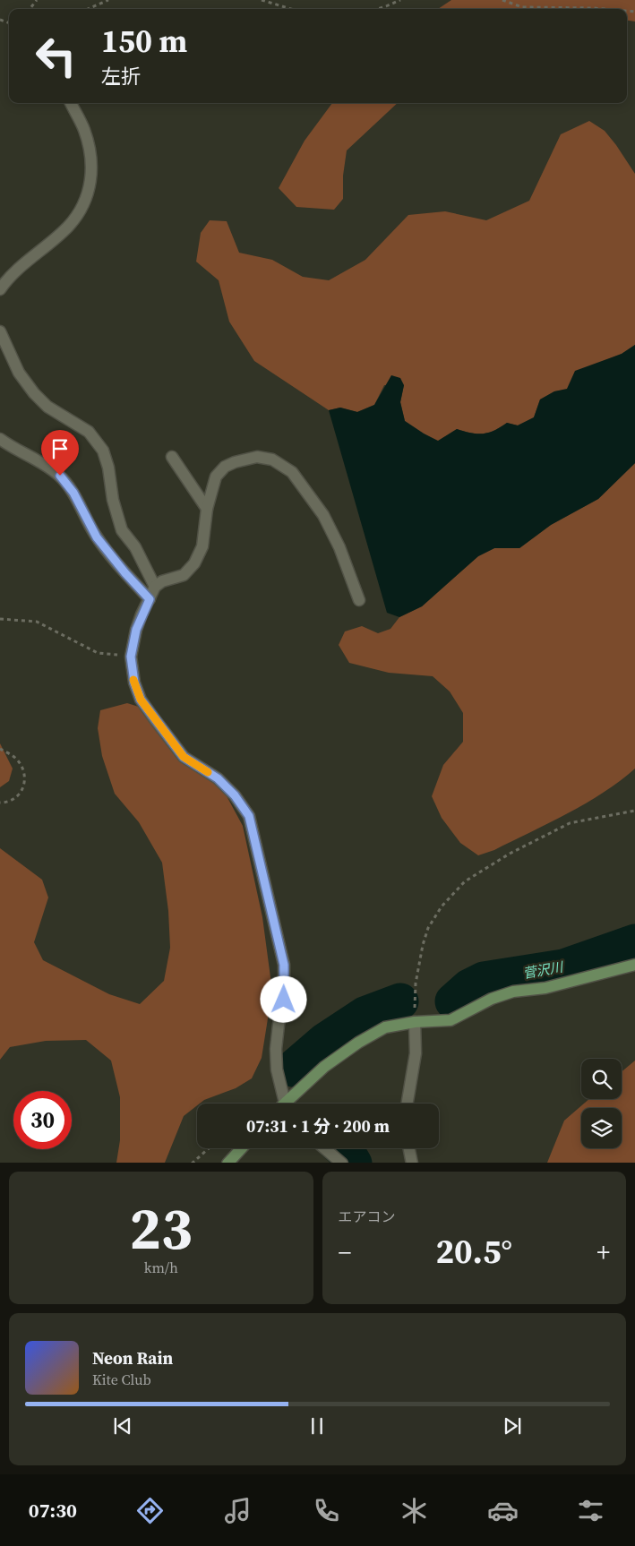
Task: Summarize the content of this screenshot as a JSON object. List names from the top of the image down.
{
  "water": ["菅沢川"],
  "page": {
    "turn": ["150 m", "左折"],
    "limit": "30",
    "trip": "07:31 · 1 分 · 200 m",
    "tile": [
      ["23", "km/h"],
      "エアコン"
    ],
    "heat": ["−", "20.5°", "+"],
    "song": ["Neon Rain", "Kite Club"],
    "tabs": "07:30"
  }
}
